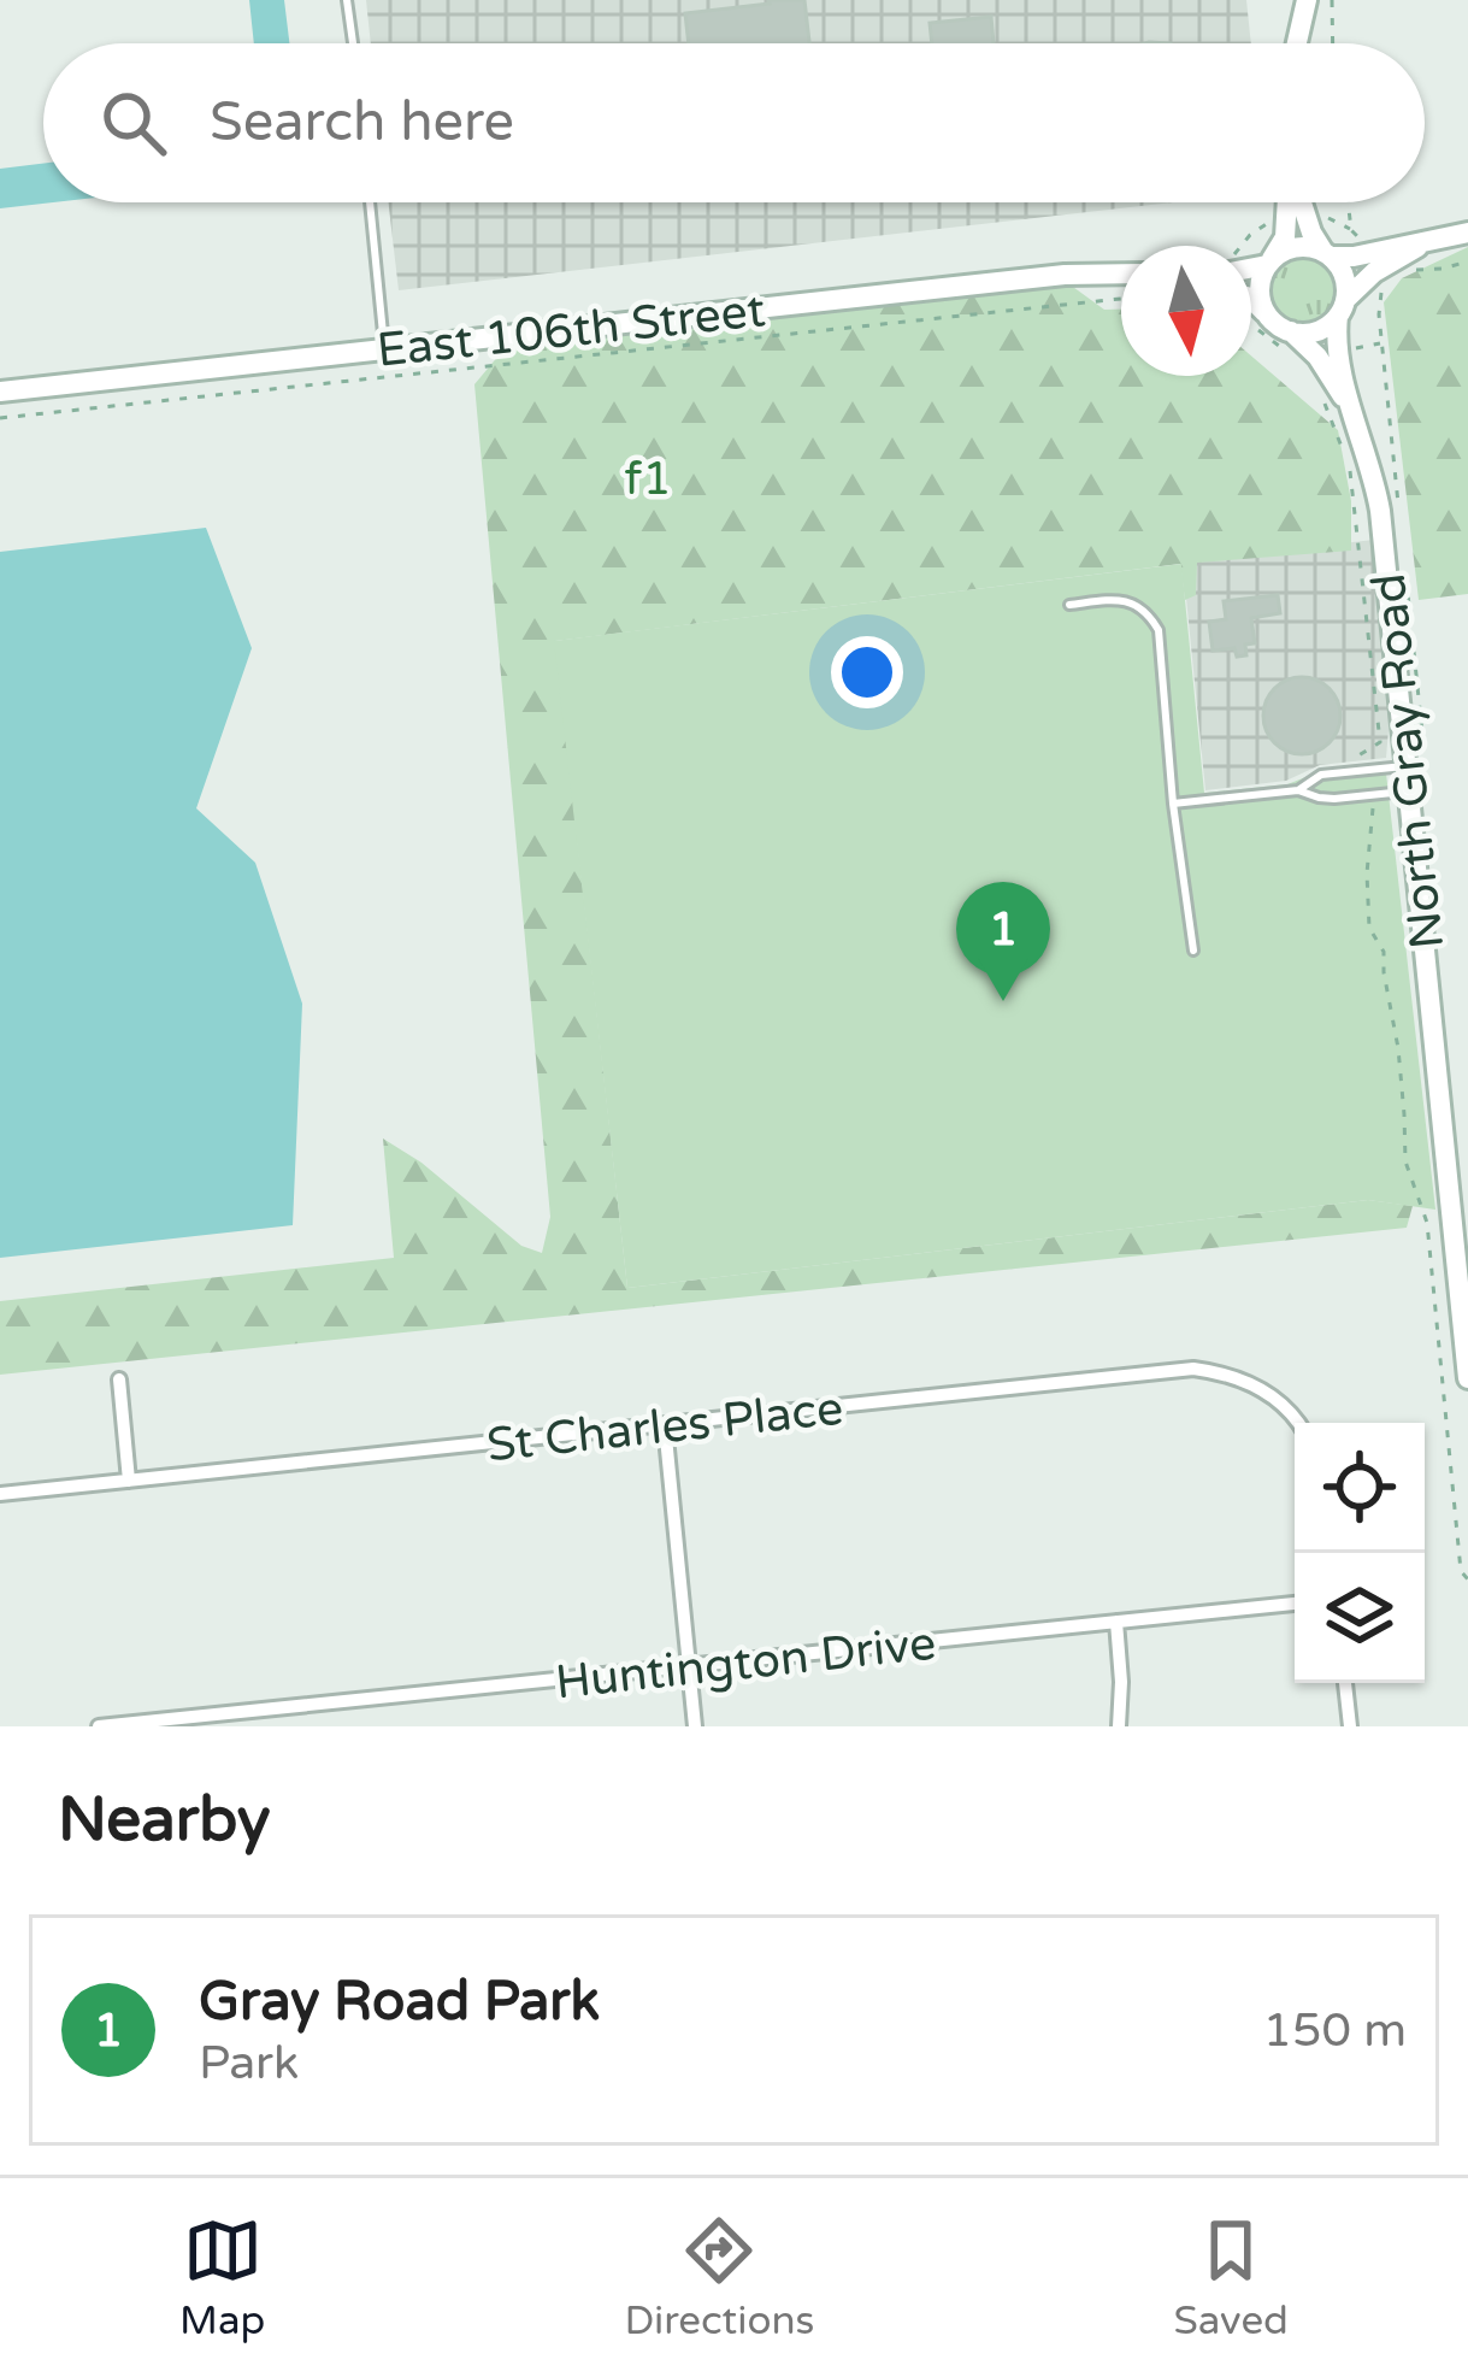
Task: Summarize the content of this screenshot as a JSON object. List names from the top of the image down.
{
  "streets": {
    "street": [
      "East 106th Street",
      "North Gray Road",
      "St Charles Place",
      "Huntington Drive"
    ]
  },
  "parks": ["f1"],
  "north": "bottom",
  "page": {
    "search": "Search here",
    "pins": "1",
    "heading": "Nearby",
    "list": [
      {
        "mark": "1",
        "name": "Gray Road Park",
        "note": "Park",
        "value": "150 m"
      }
    ],
    "nav": ["Map", "Directions", "Saved"]
  }
}
